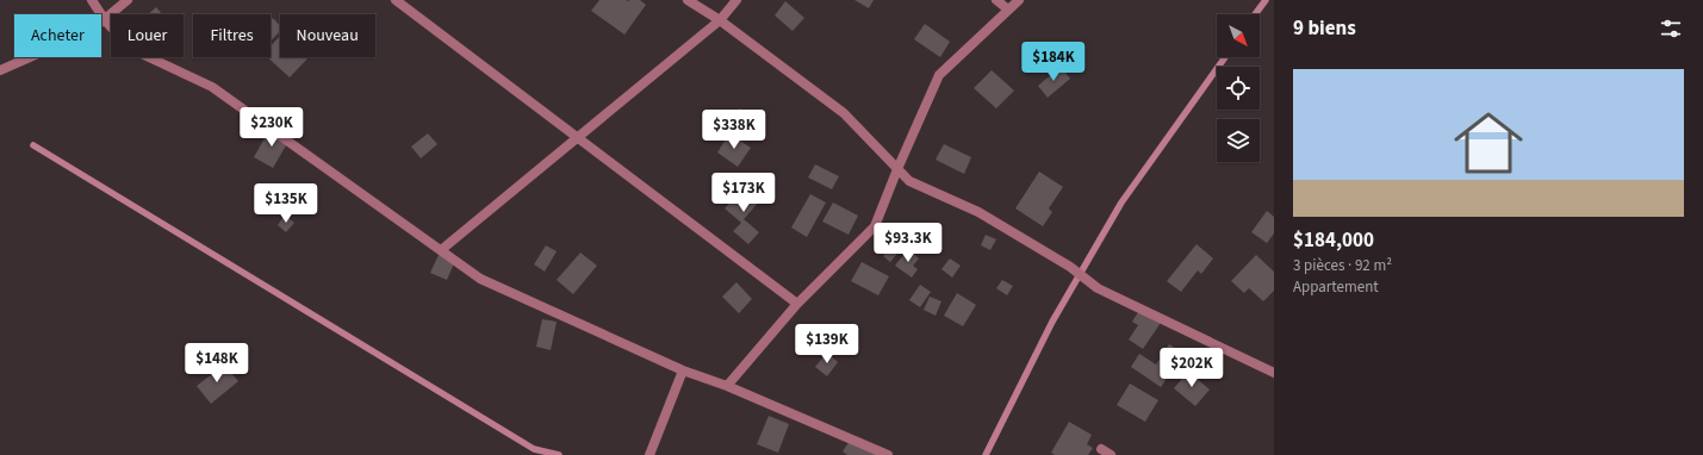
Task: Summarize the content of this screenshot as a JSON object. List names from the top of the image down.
{
  "north": "bottom right",
  "page": {
    "heading": "9 biens",
    "chip": [
      "Acheter",
      "Louer",
      "Filtres",
      "Nouveau"
    ],
    "price": [
      "$184K",
      "$230K",
      "$338K",
      "$173K",
      "$135K",
      "$93.3K",
      "$139K",
      "$148K",
      "$202K"
    ],
    "list": [
      {
        "name": "$184,000",
        "note": "3 pièces · 92 m² · Appartement"
      }
    ]
  }
}
